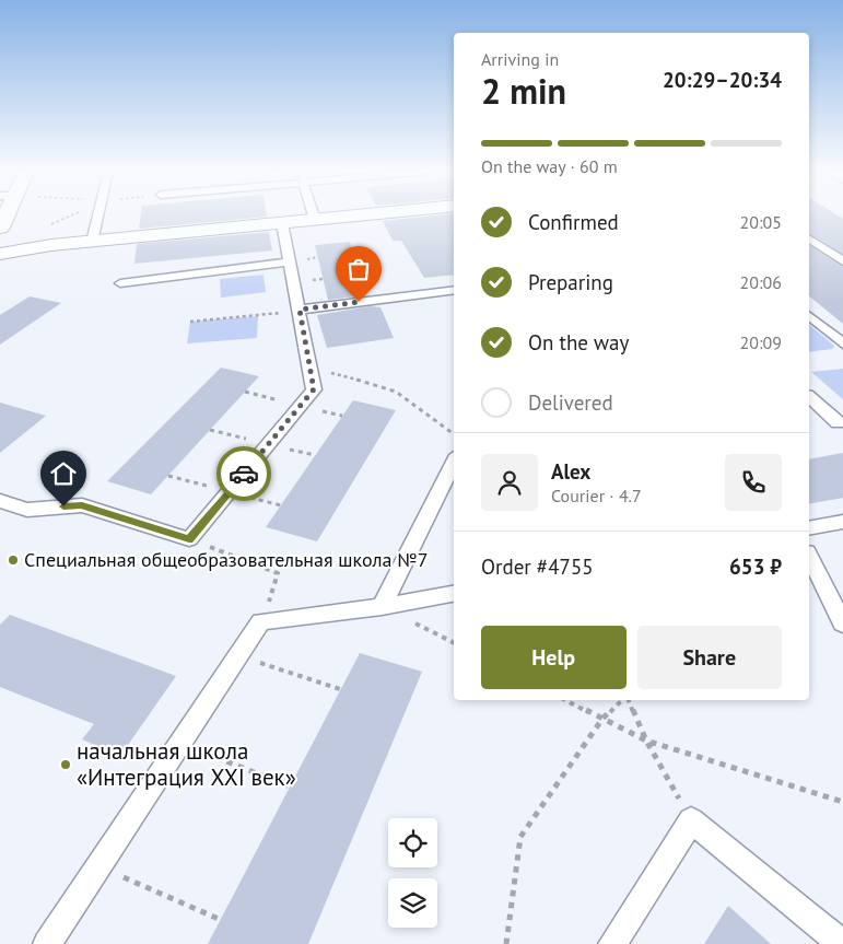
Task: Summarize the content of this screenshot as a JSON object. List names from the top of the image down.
{
  "places": ["Специальная общеобразовательная школа №7", "начальная школа «Интеграция XXI век»"],
  "page": {
    "heading": ["2 min", "Arriving in", "20:29–20:34"],
    "panel": [
      "Alex",
      "Courier · 4.7",
      "Order #4755",
      "653 ₽"
    ],
    "bar": "On the way · 60 m",
    "list": [
      ["Confirmed", "20:05"],
      ["Preparing", "20:06"],
      ["On the way", "20:09"],
      "Delivered"
    ],
    "buttons": ["Help", "Share"]
  }
}
